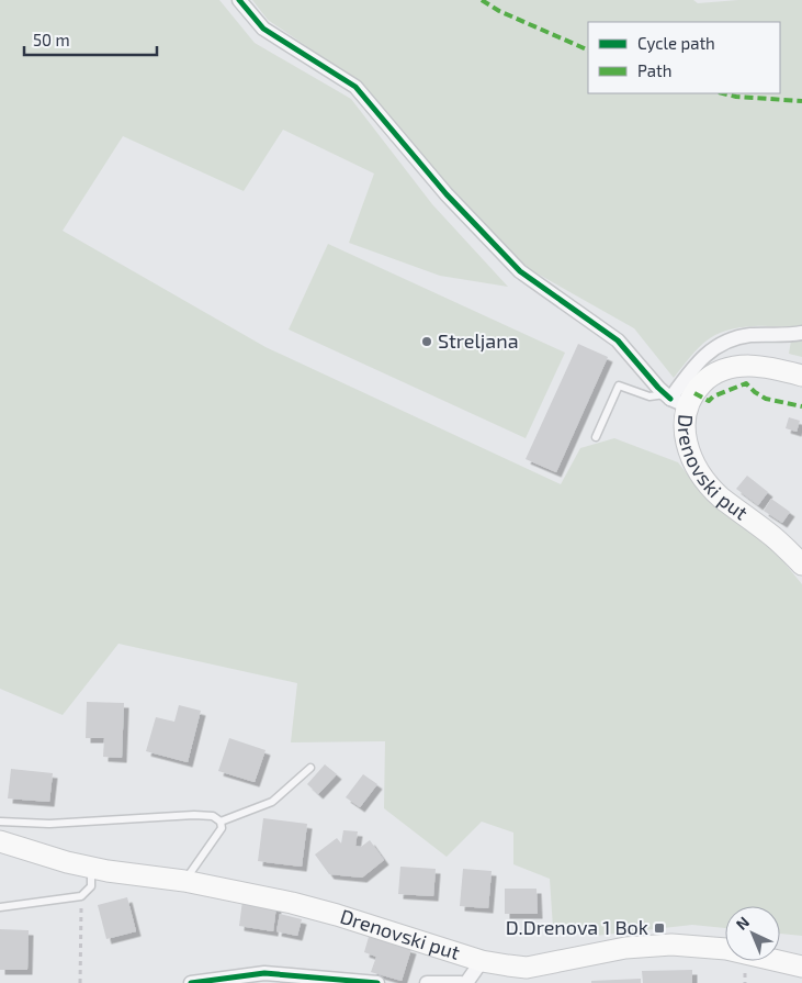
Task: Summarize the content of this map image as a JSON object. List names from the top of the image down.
{
  "streets": {
    "main road": ["Drenovski put"]
  },
  "places": {
    "other": ["Streljana"],
    "transit": ["D.Drenova 1 Bok"]
  },
  "legend": ["Cycle path", "Path"],
  "scale_bar": "50 m",
  "north": "top left"
}
